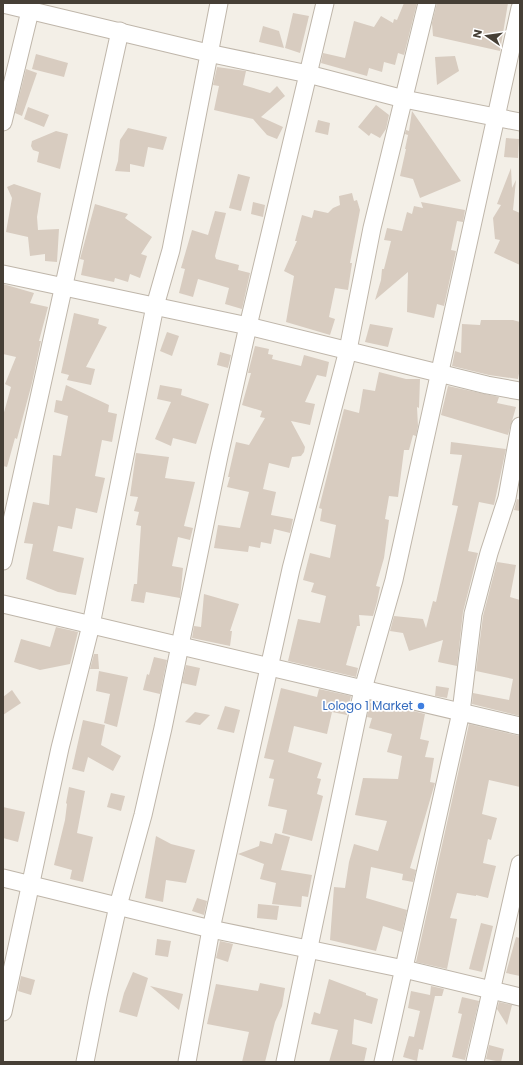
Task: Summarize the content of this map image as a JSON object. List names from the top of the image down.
{
  "places": ["Lologo 1 Market"],
  "north": "left"
}
